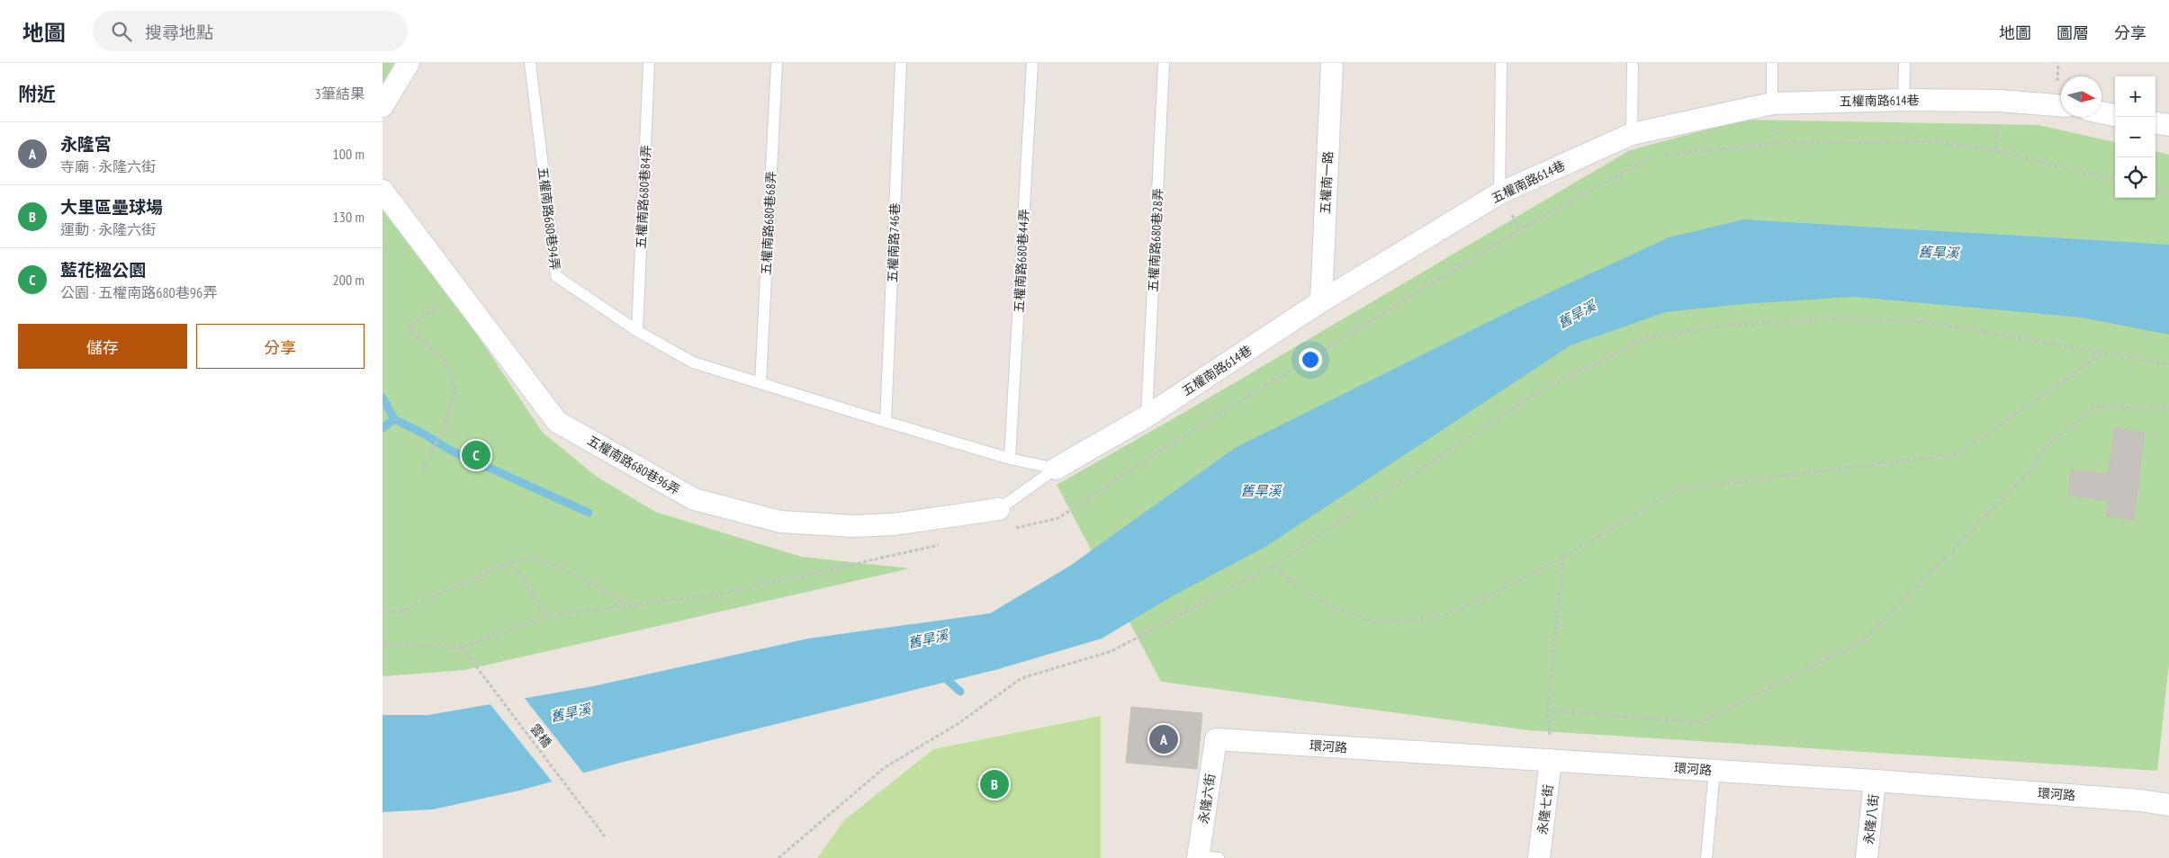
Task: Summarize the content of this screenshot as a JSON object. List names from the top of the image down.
{
  "streets": {
    "street": [
      "五權南路614巷",
      "五權南一路",
      "五權南路680巷96弄",
      "環河路",
      "永隆六街",
      "永隆七街",
      "永隆八街"
    ],
    "lane": [
      "五權南路680巷84弄",
      "五權南路680巷94弄",
      "五權南路680巷68弄",
      "五權南路680巷28弄",
      "五權南路746巷",
      "五權南路680巷44弄"
    ],
    "path": ["雲橋"]
  },
  "crossings": [
    ["五權南路614巷", "五權南一路"],
    ["五權南路614巷", "五權南路680巷94弄"],
    ["五權南路614巷", "五權南路680巷28弄"],
    ["五權南路680巷84弄", "五權南路680巷94弄"],
    ["五權南路680巷94弄", "五權南路680巷68弄"],
    ["五權南路680巷94弄", "五權南路746巷"],
    ["五權南路680巷94弄", "五權南路680巷44弄"],
    ["環河路", "永隆六街"],
    ["環河路", "永隆七街"],
    ["環河路", "永隆八街"]
  ],
  "water": ["舊旱溪"],
  "north": "right",
  "page": {
    "header": "地圖",
    "search": "搜尋地點",
    "nav": ["地圖", "圖層", "分享"],
    "heading": ["附近", "3筆結果"],
    "map_buttons": ["+", "−"],
    "list": [
      {
        "mark": "A",
        "name": "永隆宮",
        "note": "寺廟 · 永隆六街",
        "value": "100 m"
      },
      {
        "mark": "B",
        "name": "大里區壘球場",
        "note": "運動 · 永隆六街",
        "value": "130 m"
      },
      {
        "mark": "C",
        "name": "藍花楹公園",
        "note": "公園 · 五權南路680巷96弄",
        "value": "200 m"
      }
    ],
    "buttons": ["儲存", "分享"],
    "pins": ["C", "A", "B"]
  }
}
